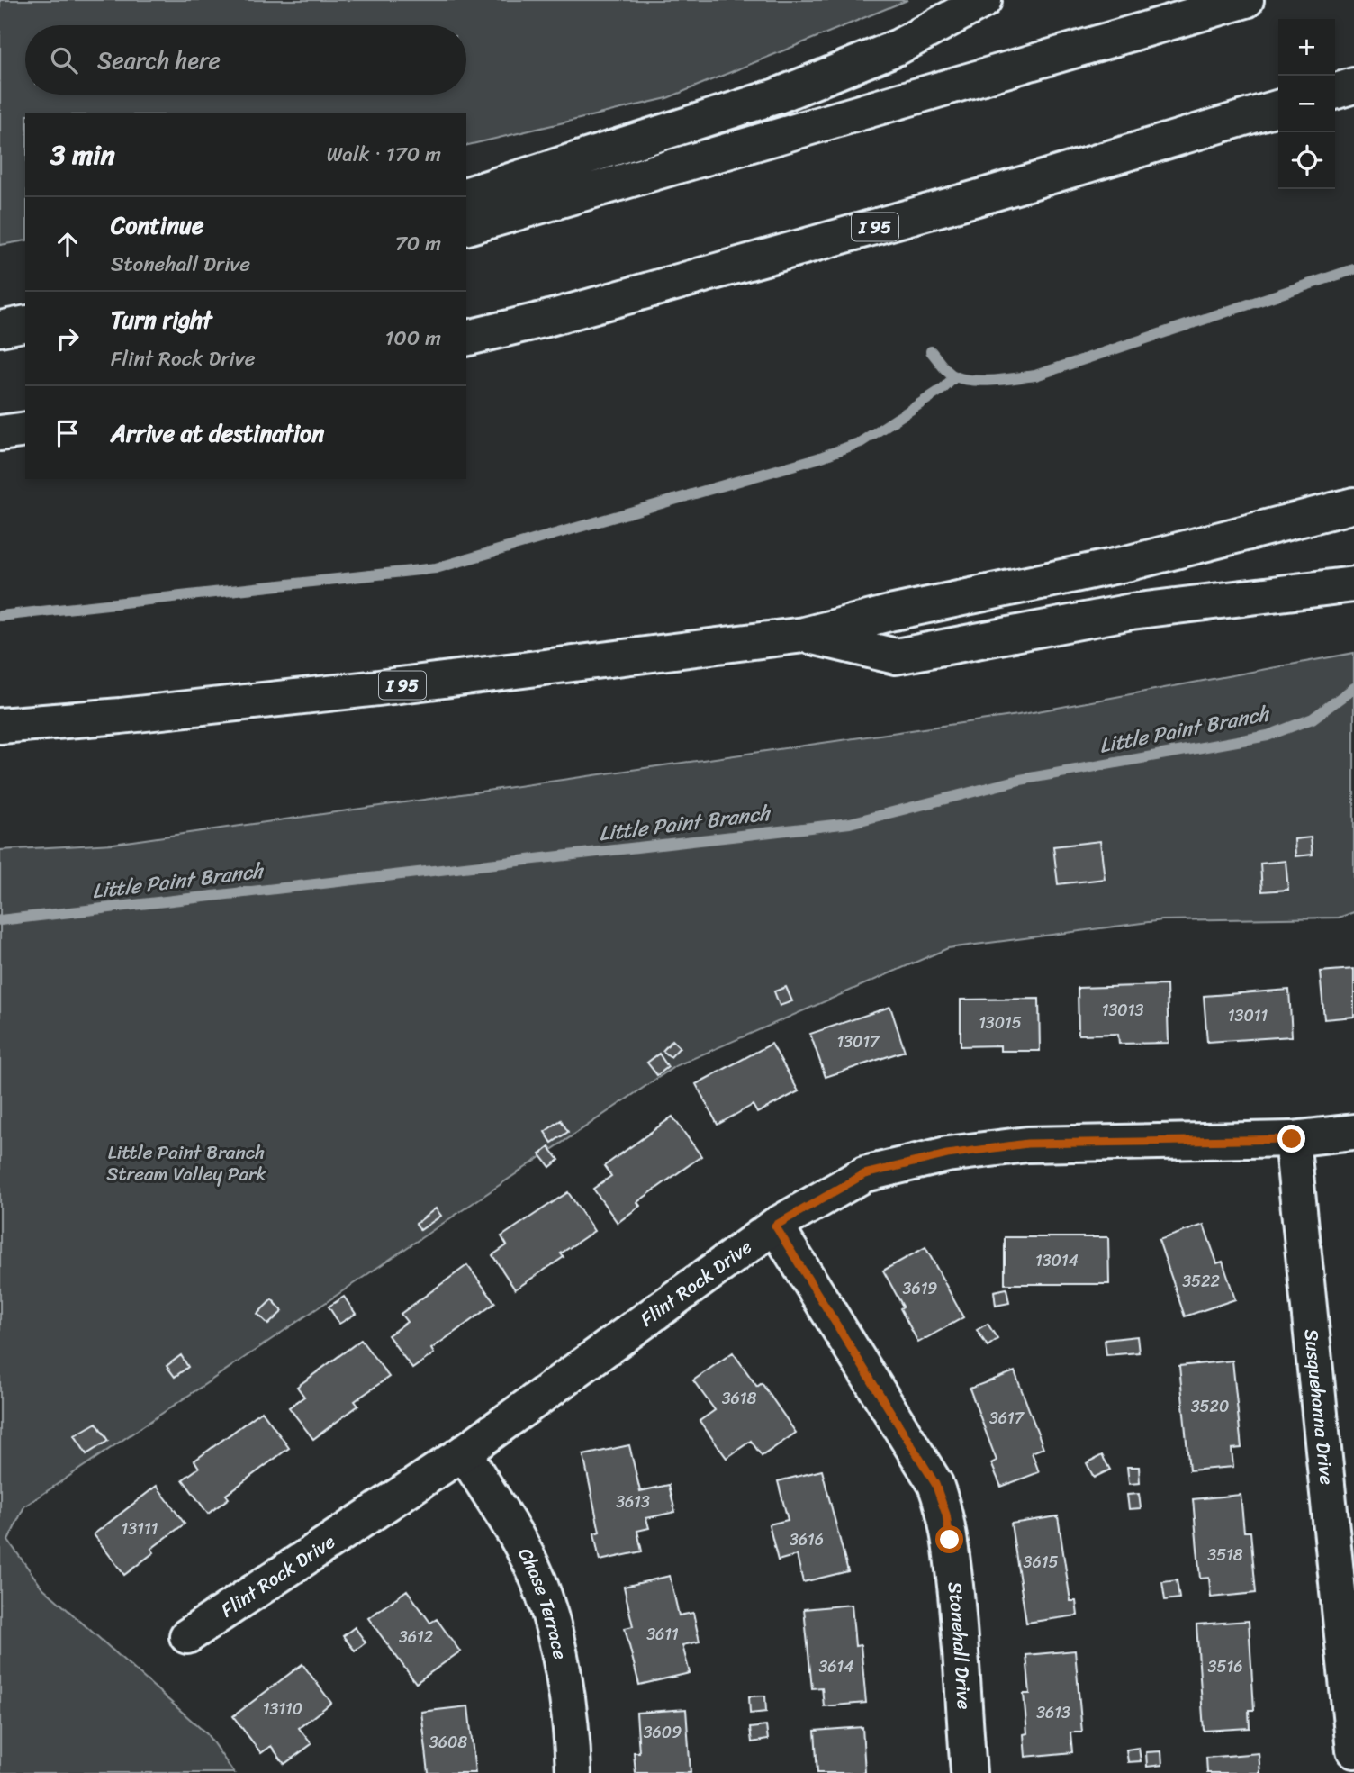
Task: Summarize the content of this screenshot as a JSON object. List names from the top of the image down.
{
  "streets": {
    "main road": [
      "I 95",
      "Flint Rock Drive",
      "Susquehanna Drive",
      "Chase Terrace",
      "Stonehall Drive"
    ]
  },
  "crossings": [
    ["Flint Rock Drive", "Susquehanna Drive"],
    ["Flint Rock Drive", "Chase Terrace"],
    ["Flint Rock Drive", "Stonehall Drive"]
  ],
  "water": ["Little Paint Branch"],
  "parks": ["Little Paint Branch Stream Valley Park"],
  "house_numbers": [
    "13013",
    "13011",
    "13015",
    "13017",
    "13014",
    "3522",
    "3619",
    "3618",
    "3520",
    "3617",
    "3613",
    "13111",
    "3616",
    "3518",
    "3615",
    "3611",
    "3612",
    "3614",
    "3516",
    "13110",
    "3613",
    "3609",
    "3608"
  ],
  "page": {
    "map_buttons": ["+", "−"],
    "search": "Search here",
    "heading": ["3 min", "Walk · 170 m"],
    "list": [
      ["Continue", "Stonehall Drive", "70 m"],
      ["Turn right", "Flint Rock Drive", "100 m"],
      "Arrive at destination"
    ]
  }
}
